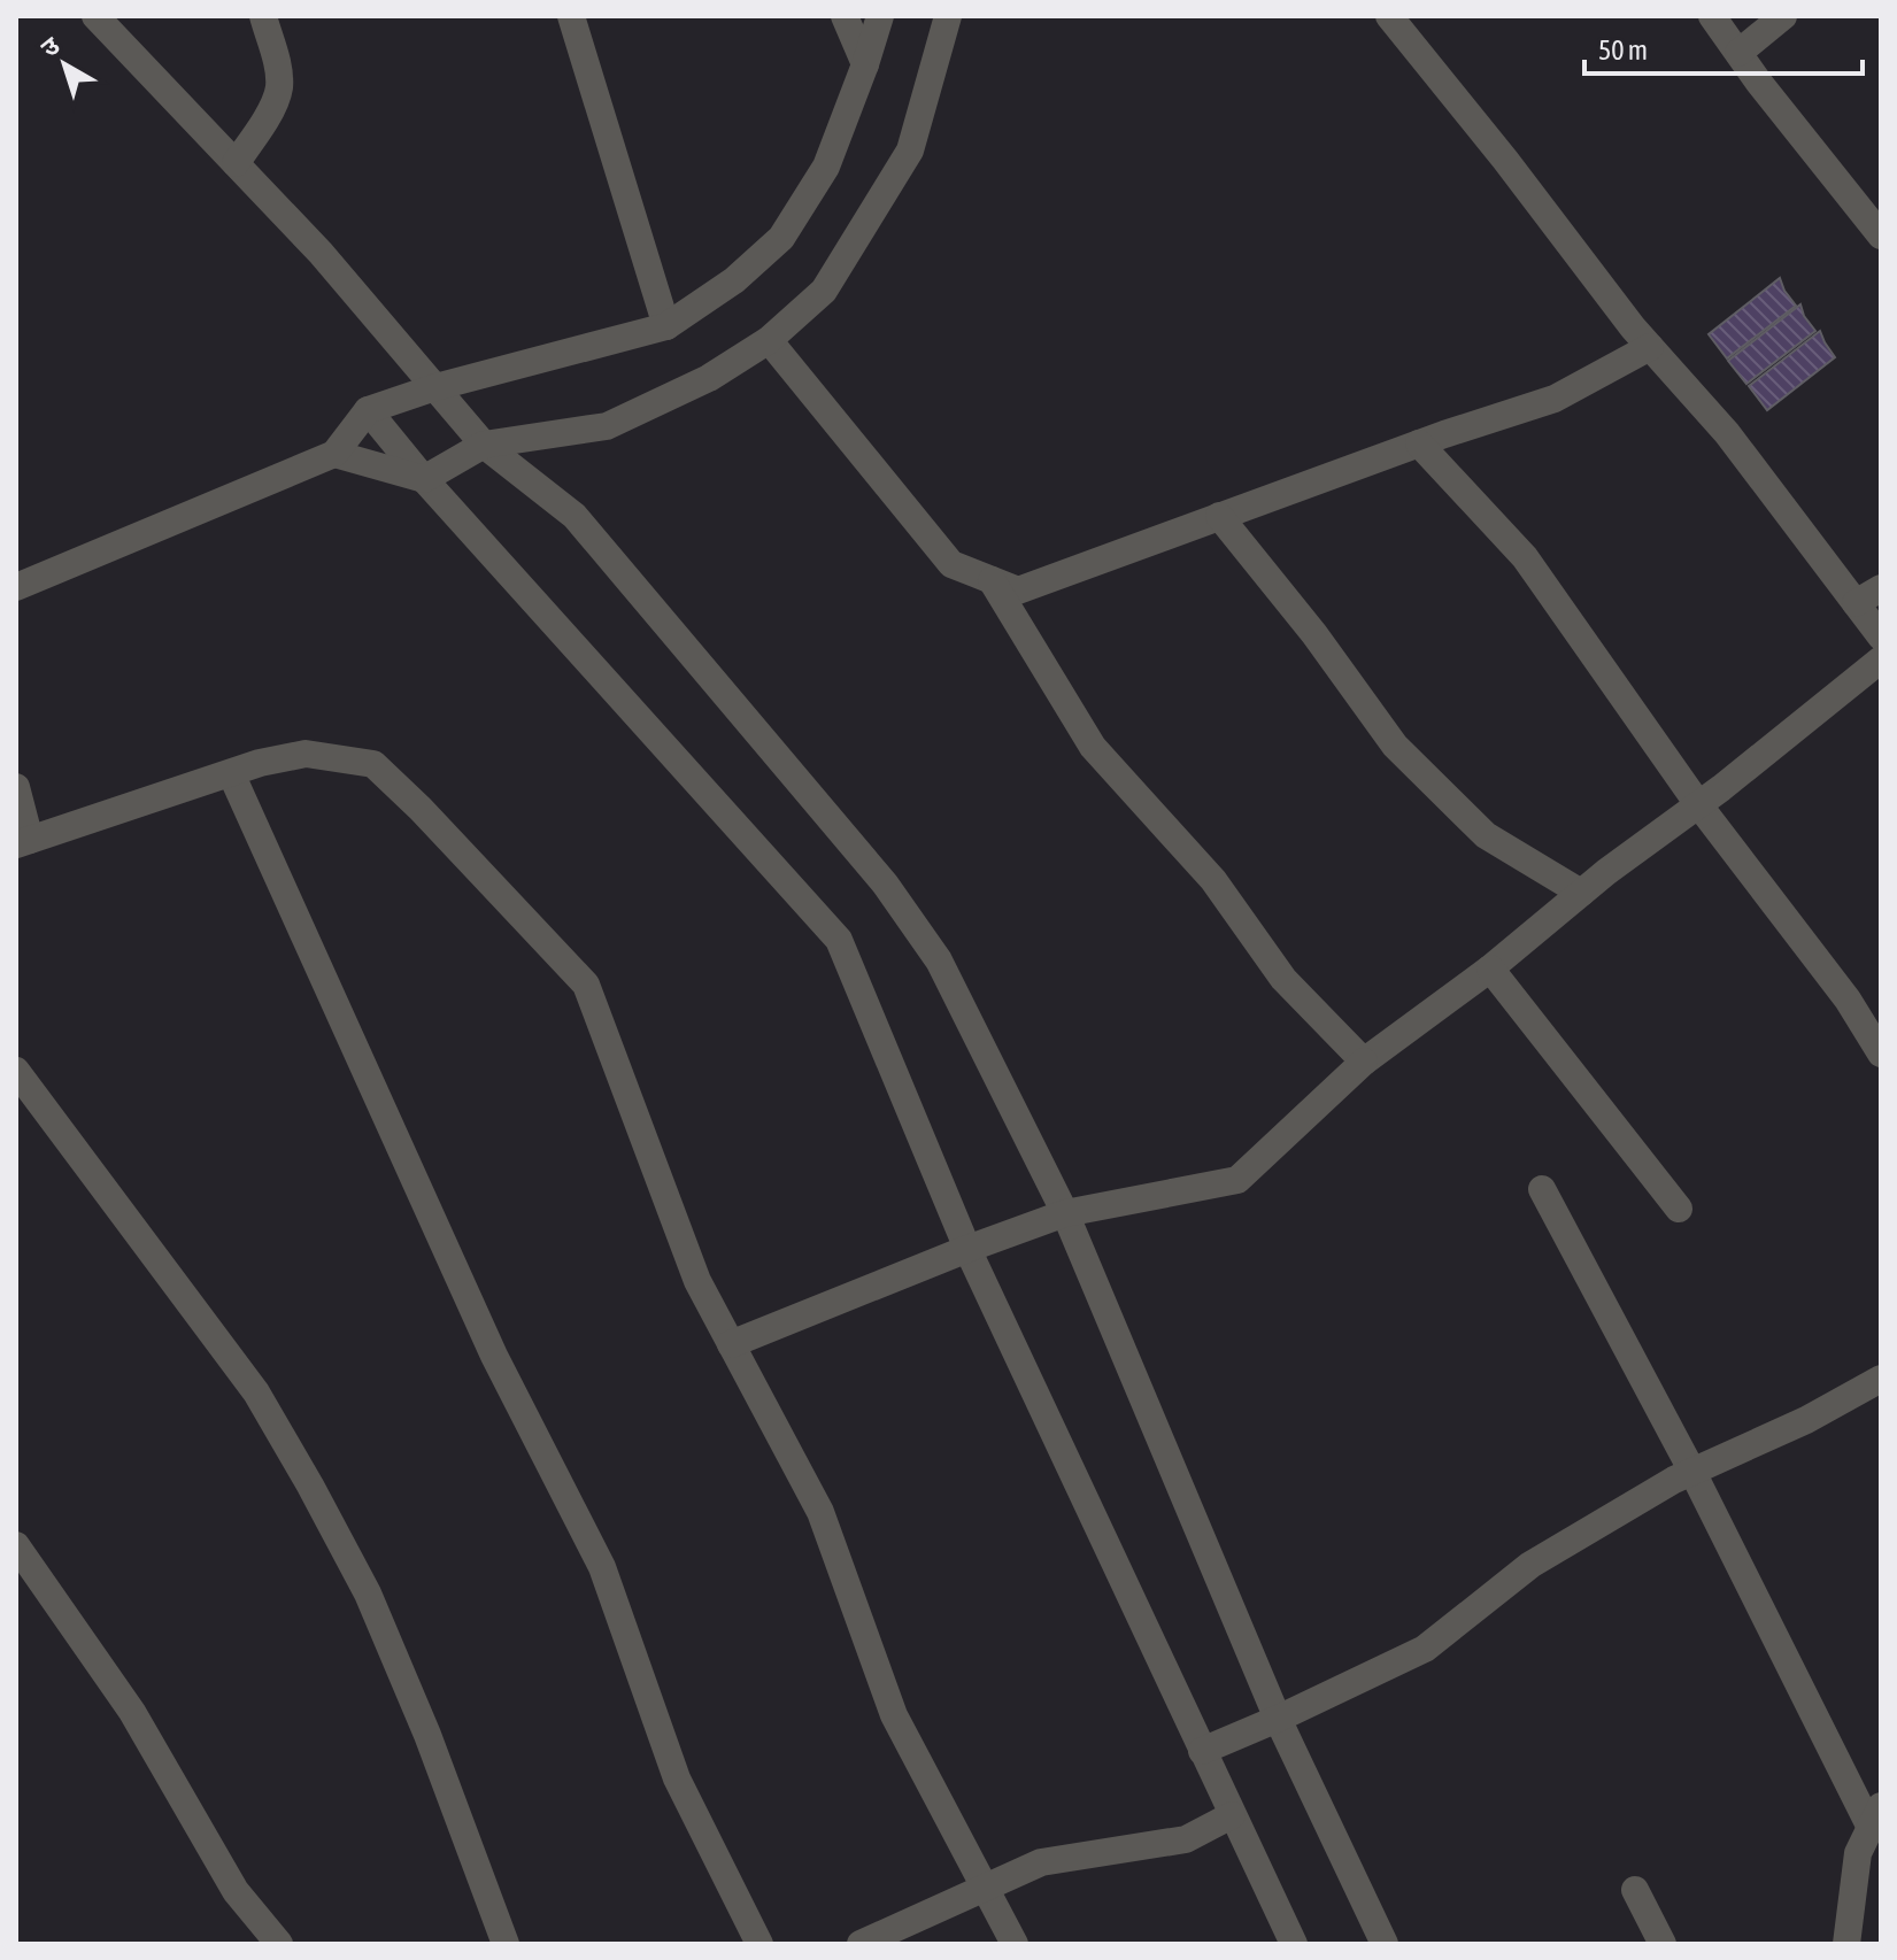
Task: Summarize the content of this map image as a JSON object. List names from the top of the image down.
{
  "scale_bar": "50 m",
  "north": "top left"
}
